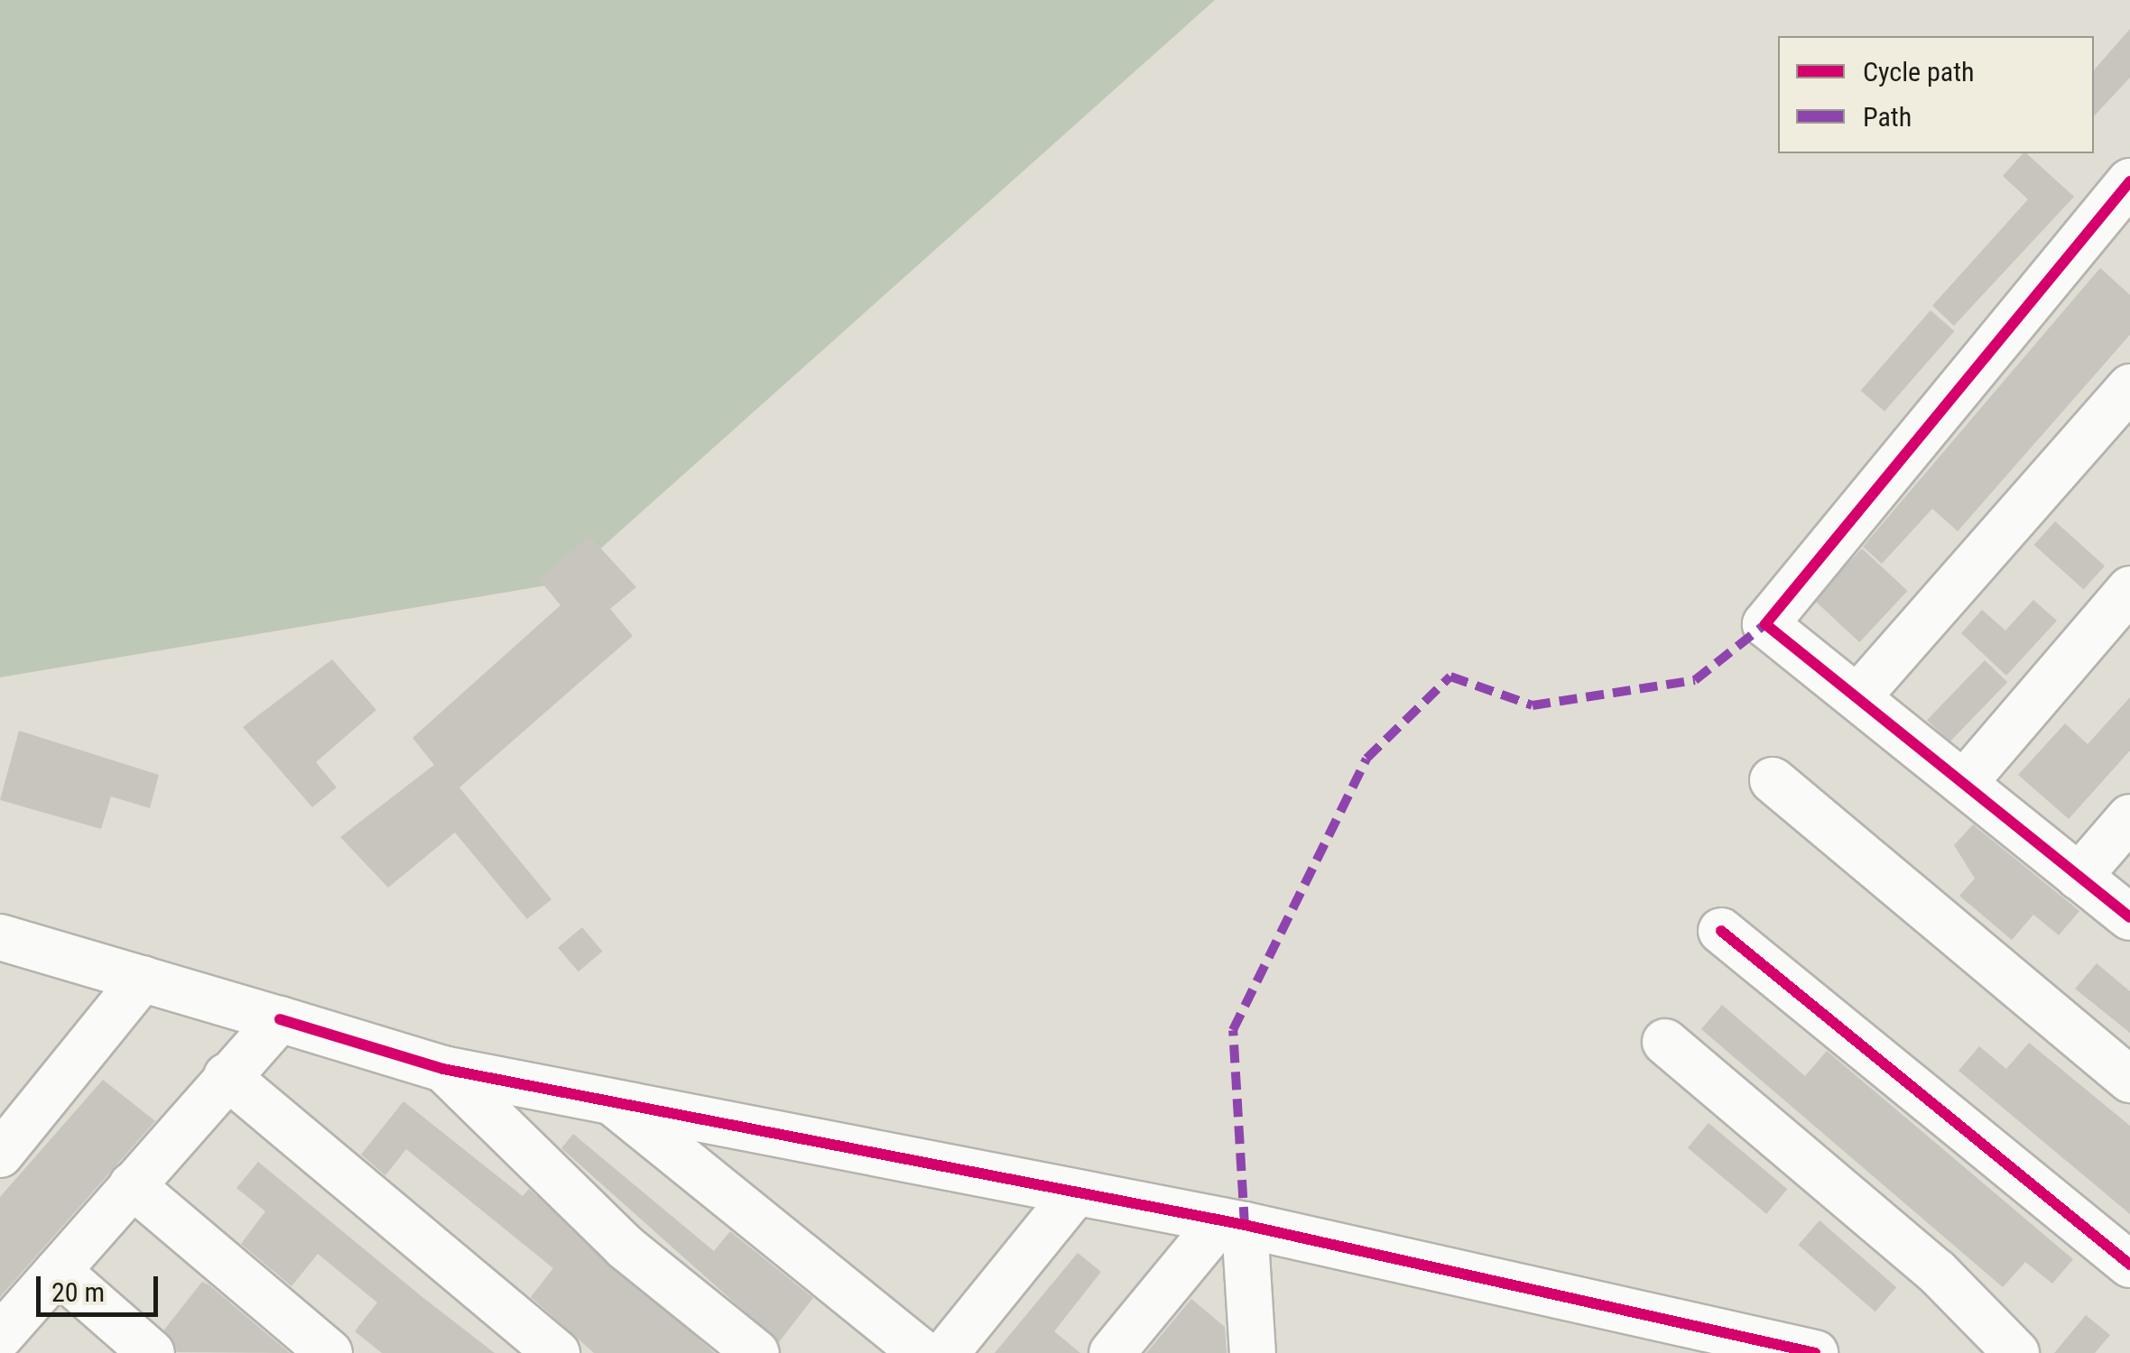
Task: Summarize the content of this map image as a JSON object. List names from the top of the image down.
{
  "legend": ["Cycle path", "Path"],
  "scale_bar": "20 m"
}
